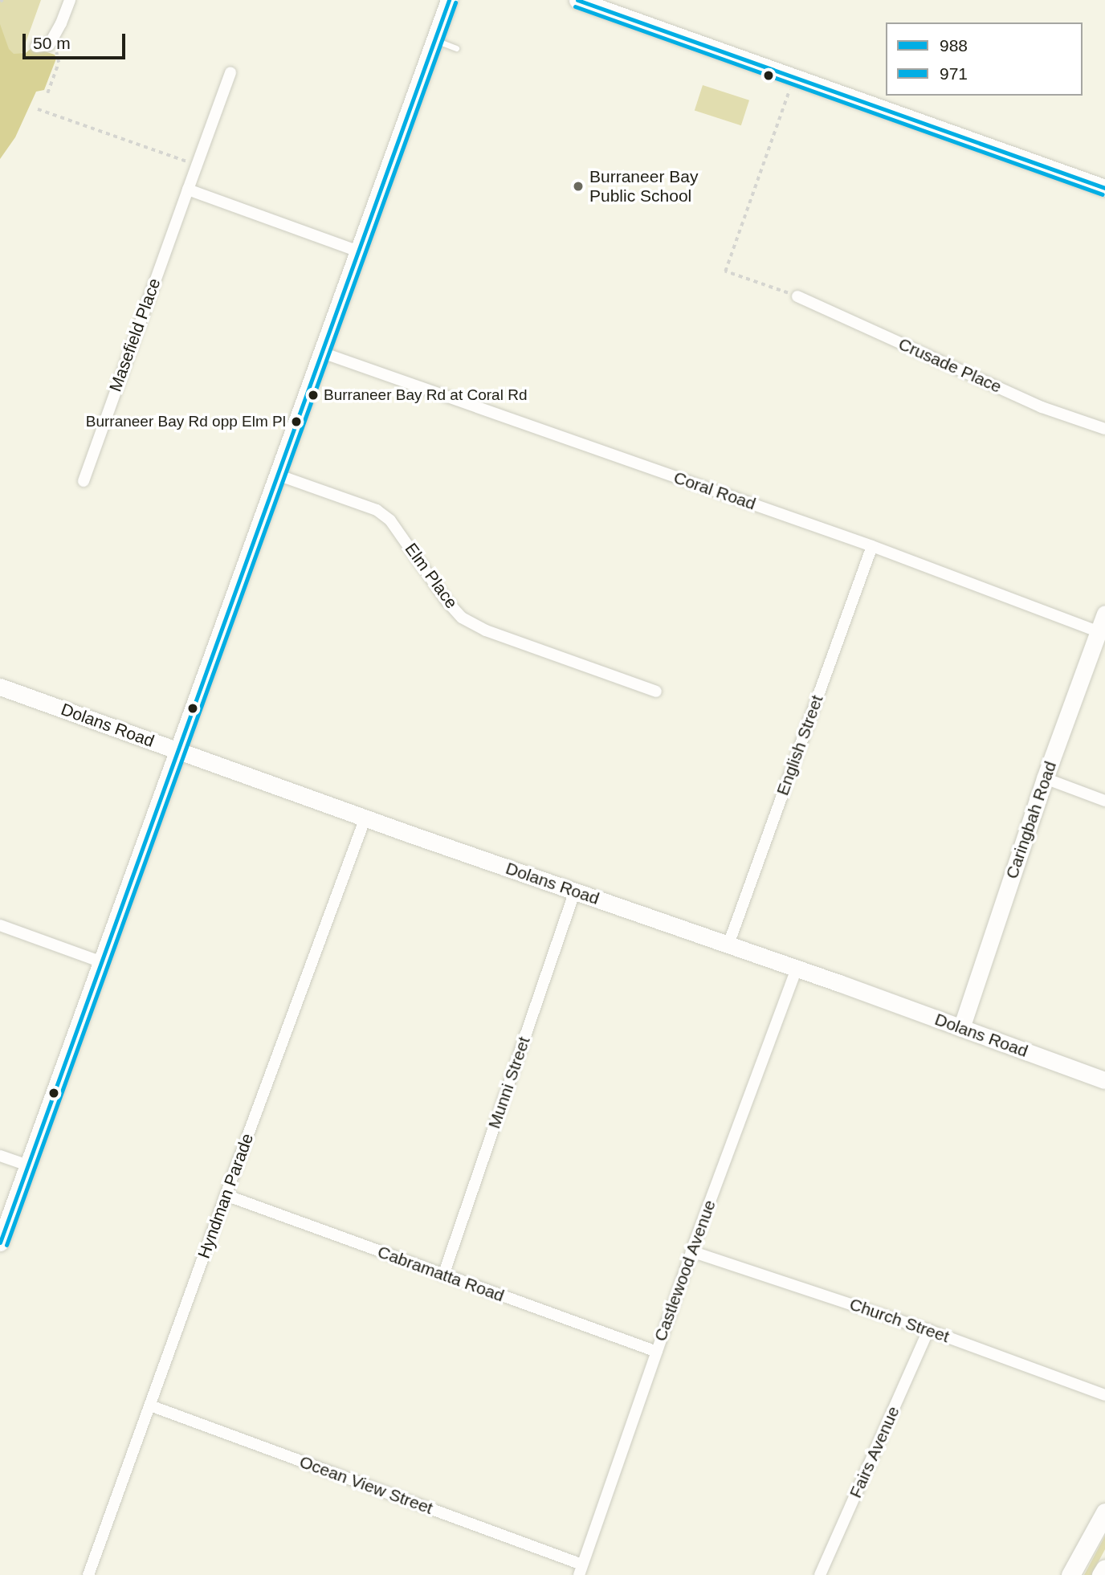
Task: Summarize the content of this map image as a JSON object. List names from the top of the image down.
{
  "streets": {
    "street": [
      "Masefield Place",
      "Crusade Place",
      "Coral Road",
      "Elm Place",
      "Dolans Road",
      "English Street",
      "Caringbah Road",
      "Munni Street",
      "Hyndman Parade",
      "Castlewood Avenue",
      "Cabramatta Road",
      "Church Street",
      "Fairs Avenue",
      "Ocean View Street"
    ]
  },
  "crossings": [
    ["Coral Road", "English Street"],
    ["Coral Road", "Caringbah Road"],
    ["Dolans Road", "English Street"],
    ["Dolans Road", "Caringbah Road"],
    ["Dolans Road", "Munni Street"],
    ["Dolans Road", "Hyndman Parade"],
    ["Dolans Road", "Castlewood Avenue"],
    ["Munni Street", "Cabramatta Road"],
    ["Hyndman Parade", "Cabramatta Road"],
    ["Hyndman Parade", "Ocean View Street"],
    ["Castlewood Avenue", "Cabramatta Road"],
    ["Castlewood Avenue", "Church Street"],
    ["Castlewood Avenue", "Ocean View Street"],
    ["Church Street", "Fairs Avenue"]
  ],
  "places": ["Burraneer Bay Public School", "Burraneer Bay Rd at Coral Rd", "Burraneer Bay Rd opp Elm Pl"],
  "lines": ["transit line 988", "transit line 971"],
  "legend": ["988", "971"],
  "scale_bar": "50 m"
}
